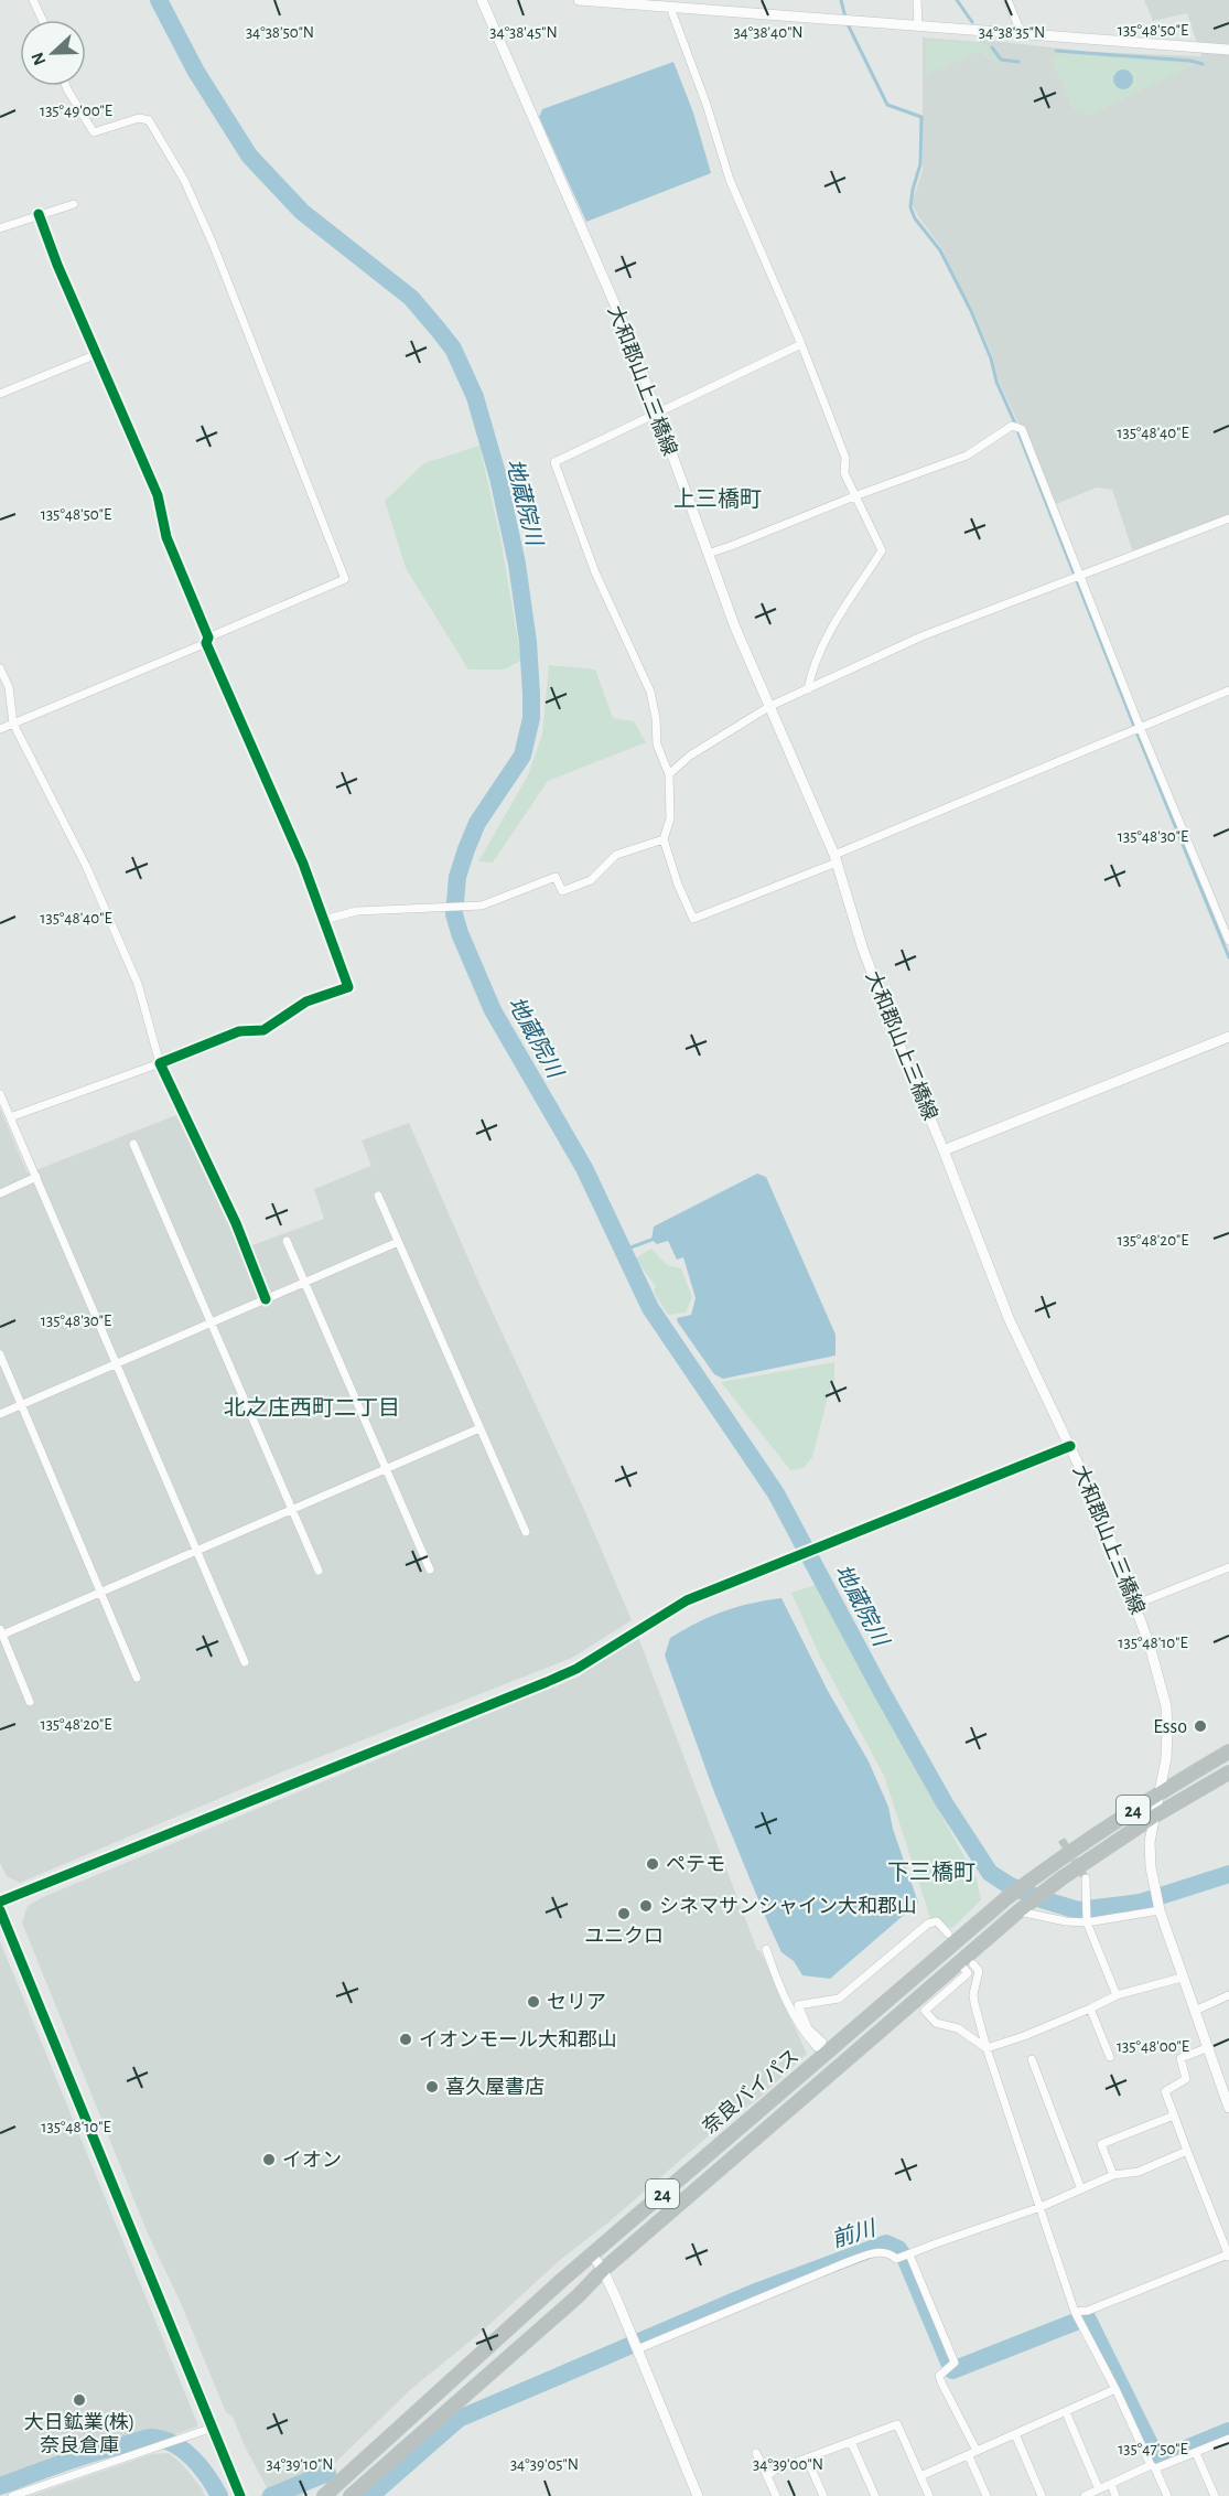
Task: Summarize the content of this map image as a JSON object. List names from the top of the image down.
{
  "streets": {
    "highway": ["24", "奈良バイパス"],
    "main road": ["大和郡山上三橋線"]
  },
  "crossings": [
    ["大和郡山上三橋線", "奈良バイパス"]
  ],
  "districts": ["上三橋町", "北之庄西町二丁目", "下三橋町"],
  "water": ["地蔵院川", "前川"],
  "places": [
    "Esso",
    "ペテモ",
    "シネマサンシャイン大和郡山",
    "ユニクロ",
    "セリア",
    "イオンモール大和郡山",
    "喜久屋書店",
    "イオン",
    "大日鉱業(株) 奈良倉庫"
  ],
  "north": "left",
  "coordinates": [
    "135°48'50\"E",
    "34°38'50\"N",
    "34°38'45\"N",
    "34°38'40\"N",
    "34°38'35\"N",
    "135°49'00\"E",
    "135°48'40\"E",
    "135°48'30\"E",
    "135°48'20\"E",
    "135°48'10\"E",
    "135°48'00\"E",
    "135°47'50\"E",
    "34°39'10\"N",
    "34°39'05\"N",
    "34°39'00\"N"
  ]
}
